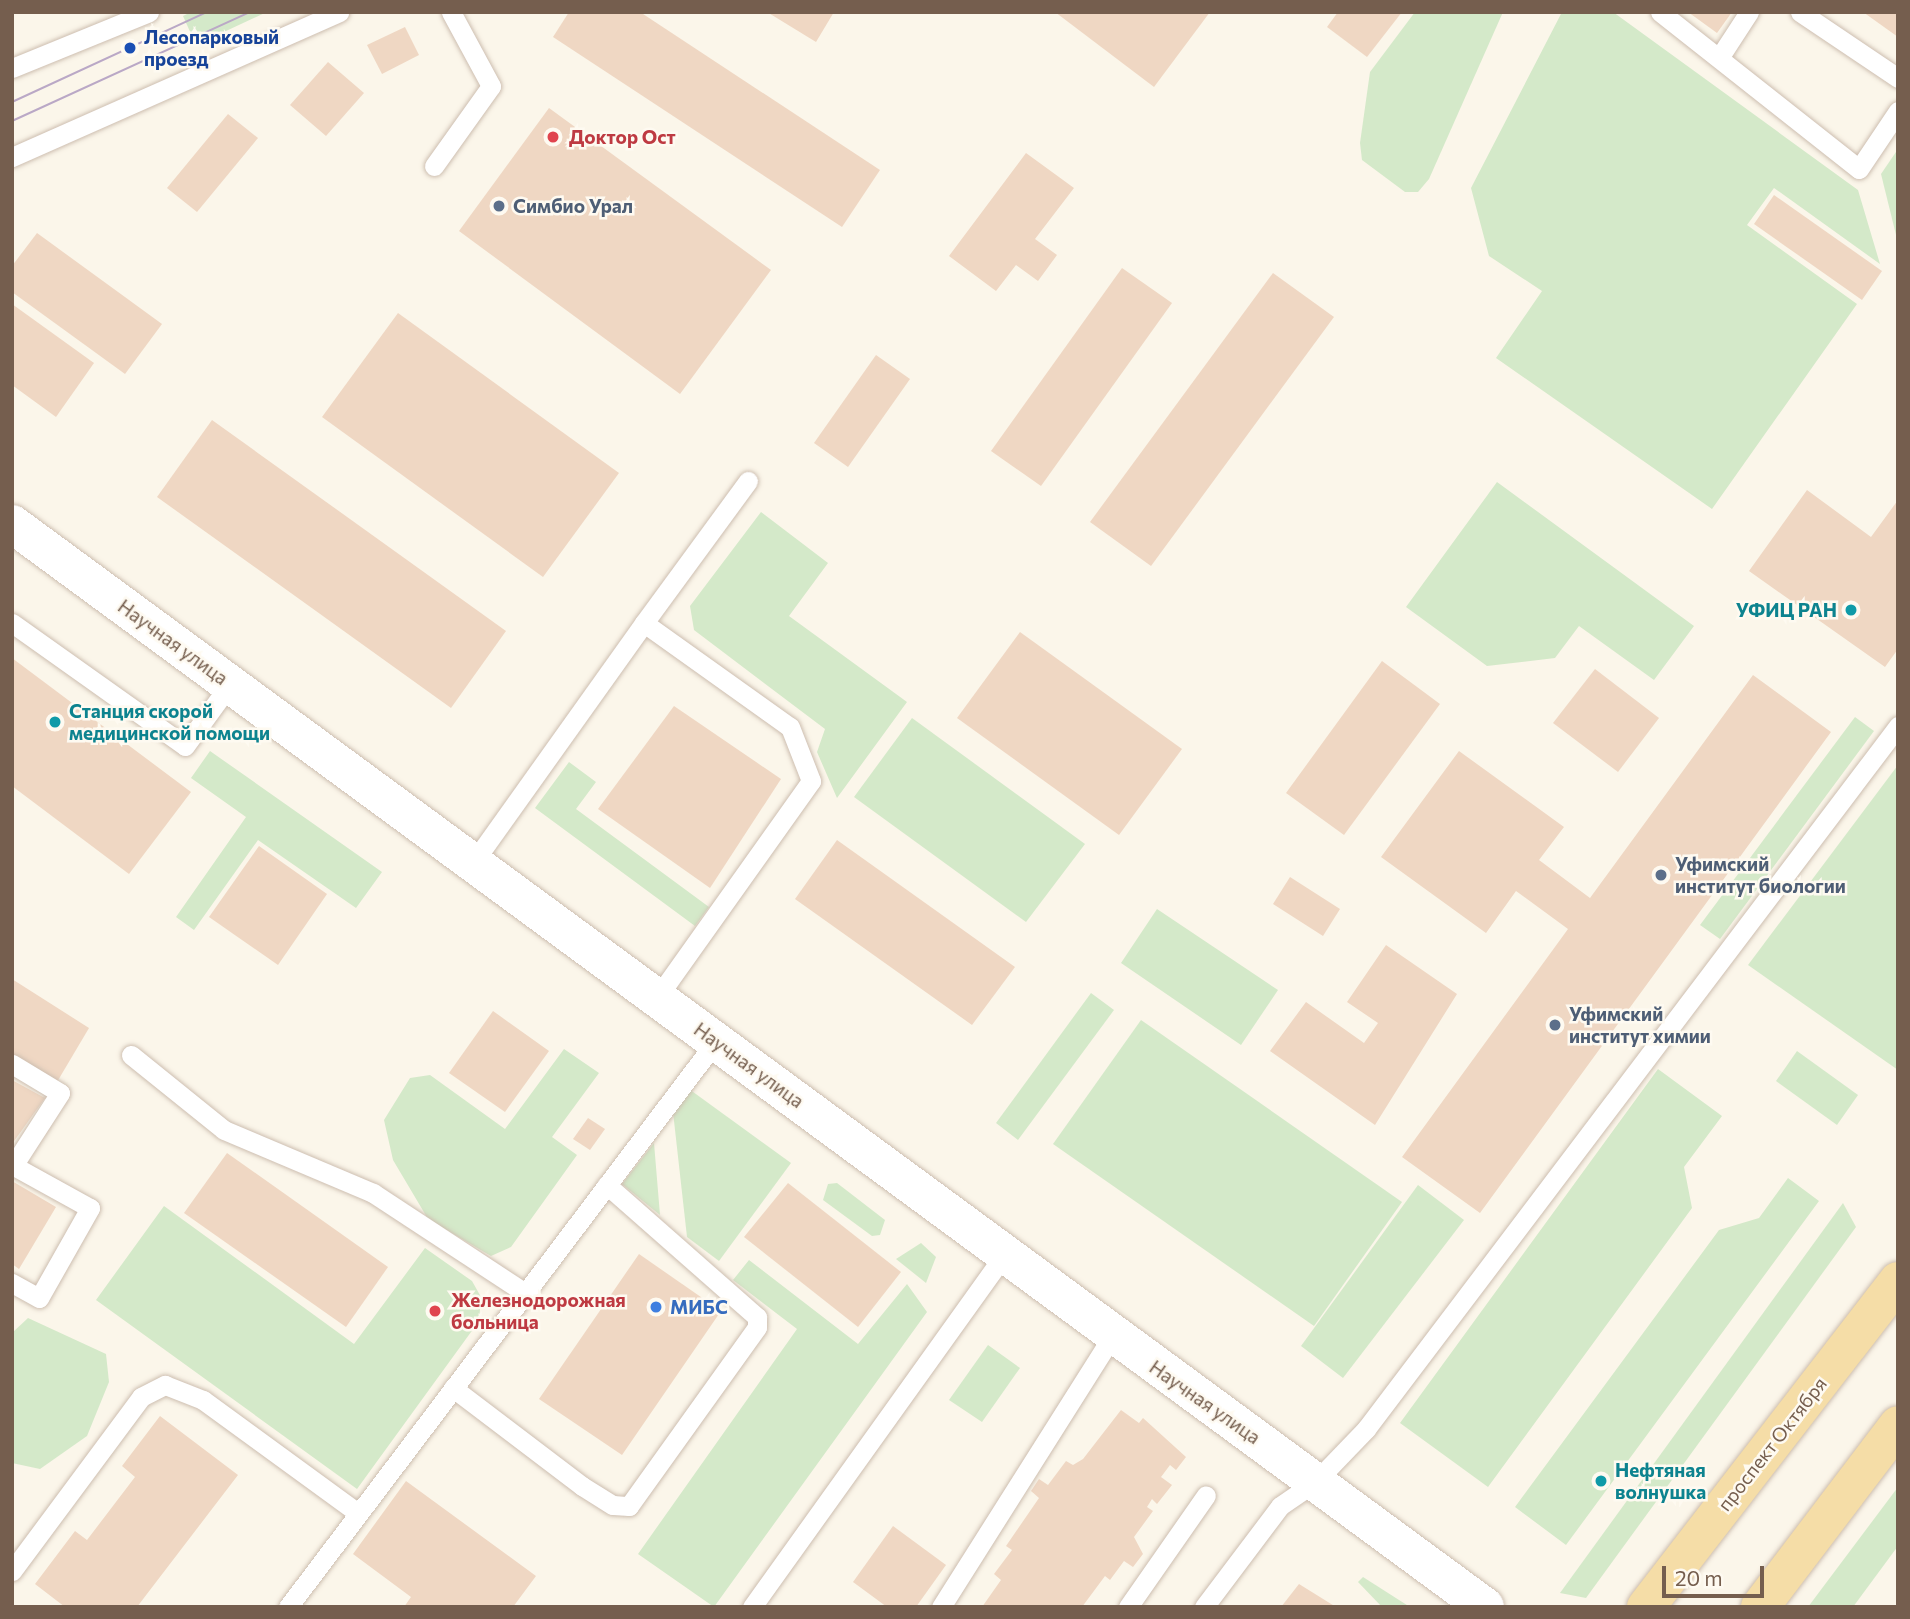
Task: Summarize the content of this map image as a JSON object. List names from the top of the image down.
{
  "streets": {
    "main road": ["проспект Октября"],
    "street": ["Научная улица"]
  },
  "places": [
    "Лесопарковый проезд",
    "Доктор Ост",
    "Симбио Урал",
    "УФИЦ РАН",
    "Станция скорой медицинской помощи",
    "Уфимский институт биологии",
    "Уфимский институт химии",
    "МИБС",
    "Железнодорожная больница",
    "Нефтяная волнушка"
  ],
  "scale_bar": "20 m"
}
